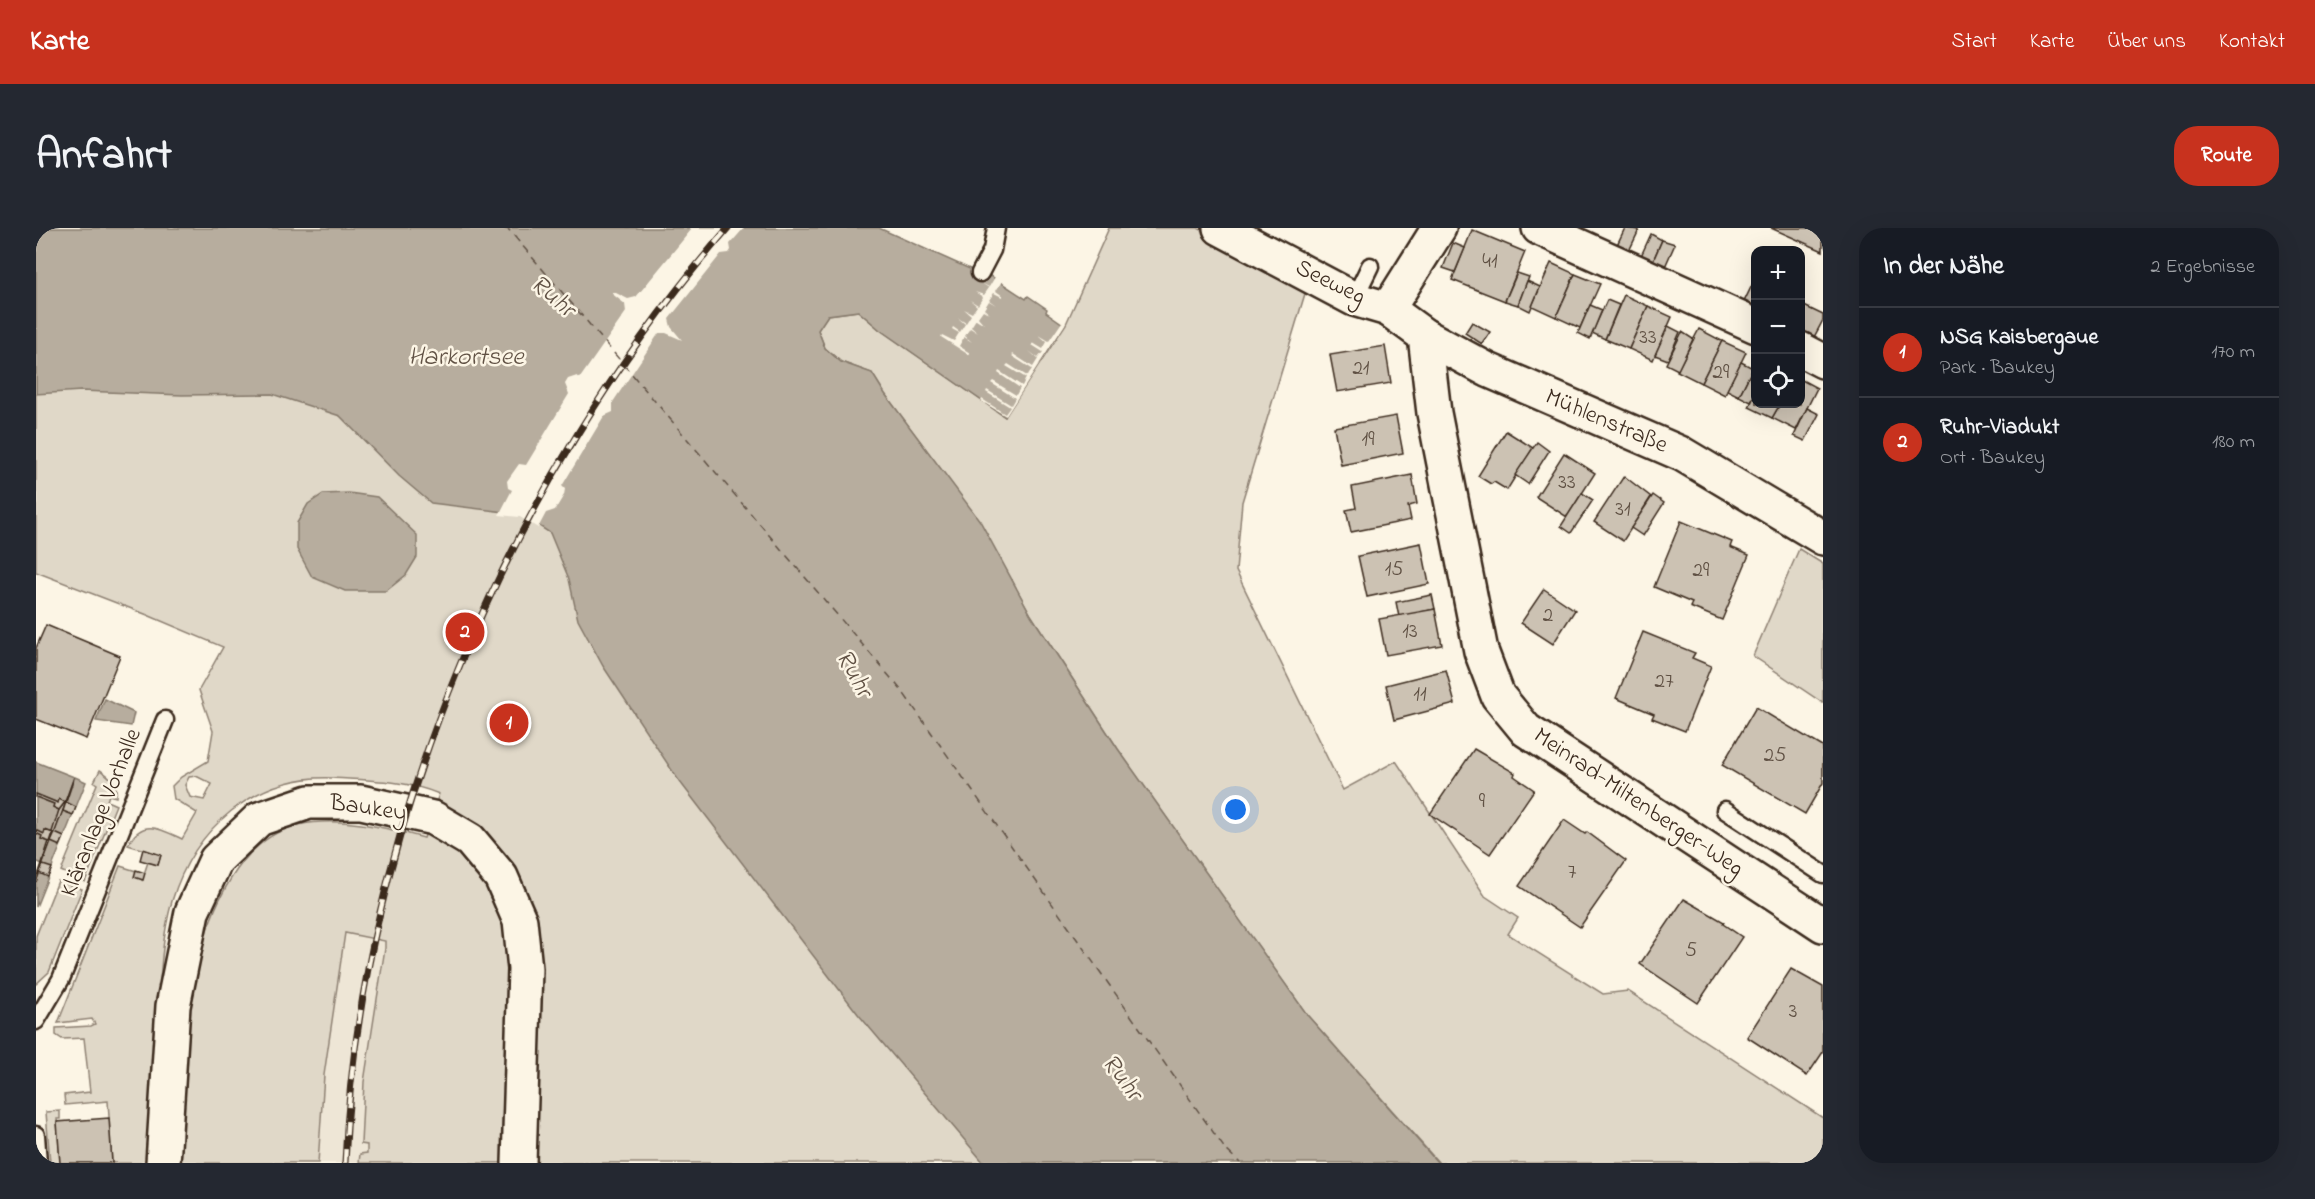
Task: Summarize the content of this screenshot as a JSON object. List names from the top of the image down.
{
  "streets": {
    "street": [
      "Seeweg",
      "Mühlenstraße",
      "Meinrad-Miltenberger-Weg",
      "Baukey"
    ],
    "lane": ["Kläranlage Vorhalle"]
  },
  "crossings": [
    ["Seeweg", "Mühlenstraße"],
    ["Mühlenstraße", "Meinrad-Miltenberger-Weg"]
  ],
  "water": ["Ruhr", "Harkortsee"],
  "house_numbers": [
    "41",
    "33",
    "21",
    "29",
    "19",
    "33",
    "31",
    "15",
    "29",
    "2",
    "13",
    "27",
    "11",
    "25",
    "9",
    "7",
    "5",
    "3"
  ],
  "page": {
    "header": "Karte",
    "nav": [
      "Start",
      "Karte",
      "Über uns",
      "Kontakt"
    ],
    "title": "Anfahrt",
    "buttons": "Route",
    "heading": ["In der Nähe", "2 Ergebnisse"],
    "map_buttons": ["+", "−"],
    "list": [
      {
        "mark": "1",
        "name": "NSG Kaisbergaue",
        "note": "Park · Baukey",
        "value": "170 m"
      },
      {
        "mark": "2",
        "name": "Ruhr-Viadukt",
        "note": "Ort · Baukey",
        "value": "180 m"
      }
    ],
    "pins": ["2", "1"]
  }
}
